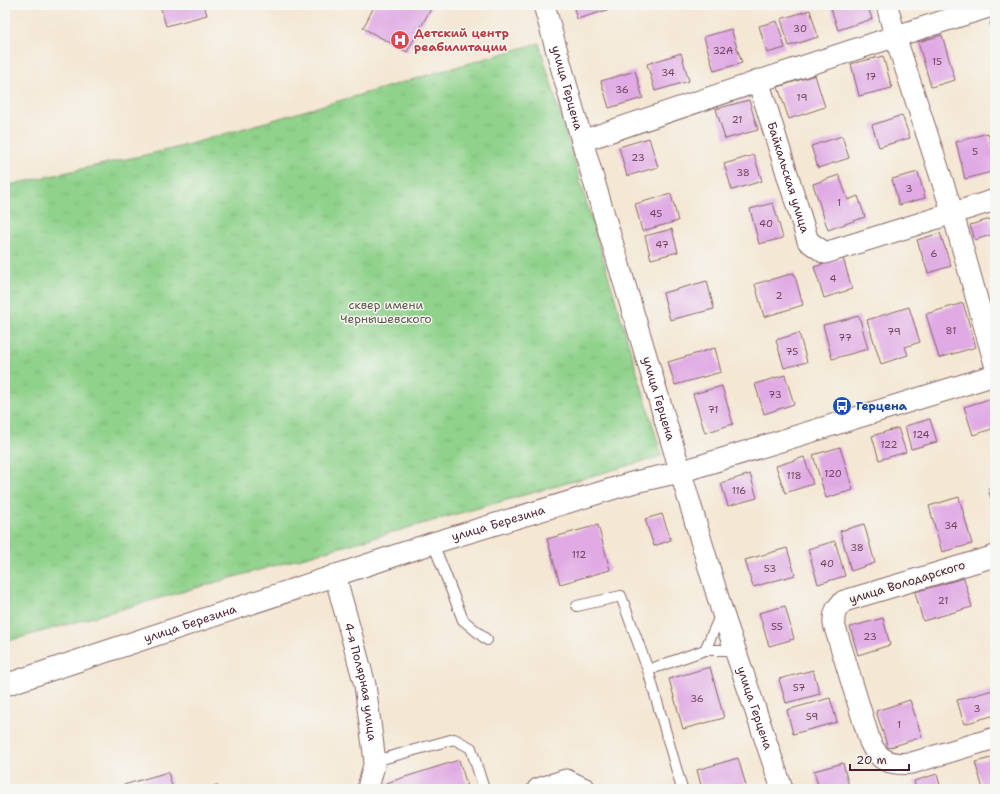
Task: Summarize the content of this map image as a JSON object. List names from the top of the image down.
{
  "streets": {
    "street": [
      "улица Герцена",
      "Байкальская улица",
      "улица Березина",
      "улица Володарского",
      "4-я Полярная улица"
    ]
  },
  "crossings": [
    ["улица Герцена", "улица Березина"],
    ["улица Березина", "4-я Полярная улица"]
  ],
  "parks": ["сквер имени Чернышевского"],
  "places": {
    "hospital": ["Детский центр реабилитации"],
    "bus stop": ["Герцена"]
  },
  "house_numbers": [
    "30",
    "32А",
    "15",
    "34",
    "17",
    "36",
    "19",
    "21",
    "5",
    "23",
    "38",
    "3",
    "1",
    "45",
    "40",
    "47",
    "6",
    "4",
    "2",
    "81",
    "79",
    "77",
    "75",
    "73",
    "71",
    "124",
    "122",
    "120",
    "118",
    "116",
    "34",
    "38",
    "112",
    "40",
    "53",
    "21",
    "55",
    "23",
    "57",
    "36",
    "3",
    "59",
    "1"
  ],
  "scale_bar": "20 m"
}
